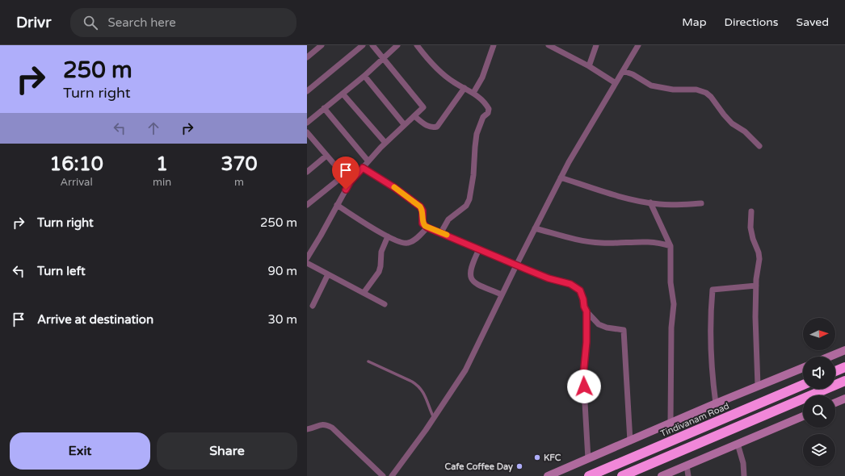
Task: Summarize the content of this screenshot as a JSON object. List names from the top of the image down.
{
  "streets": {
    "highway": ["Tindivanam Road"]
  },
  "places": ["KFC", "Cafe Coffee Day"],
  "north": "right",
  "page": {
    "header": "Drivr",
    "search": "Search here",
    "nav": ["Map", "Directions", "Saved"],
    "turn": ["250 m", "Turn right"],
    "eta": [
      "16:10",
      "Arrival",
      "1",
      "min",
      "370",
      "m"
    ],
    "list": [
      {
        "name": "Turn right",
        "value": "250 m"
      },
      {
        "name": "Turn left",
        "value": "90 m"
      },
      {
        "name": "Arrive at destination",
        "value": "30 m"
      }
    ],
    "buttons": ["Exit", "Share"]
  }
}
